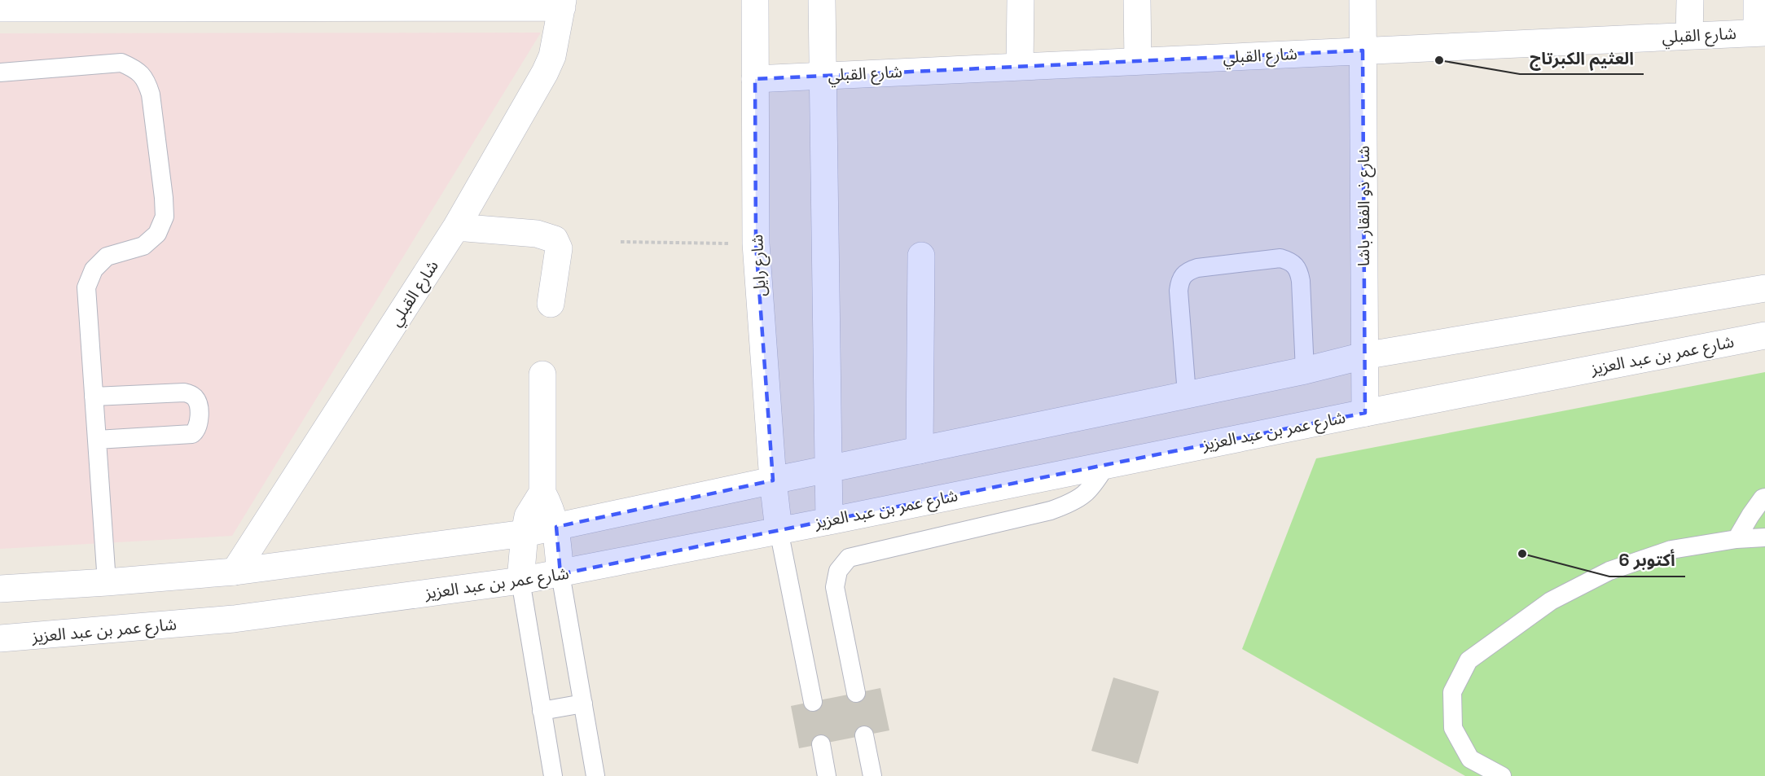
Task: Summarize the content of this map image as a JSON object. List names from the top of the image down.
{
  "streets": {
    "street": [
      "شارع القبلي",
      "شارع ذو الفقار باشا",
      "شارع رايل",
      "شارع عمر بن عبد العزيز"
    ]
  },
  "crossings": [
    ["شارع القبلي", "شارع ذو الفقار باشا"],
    ["شارع القبلي", "شارع رايل"],
    ["شارع ذو الفقار باشا", "شارع عمر بن عبد العزيز"],
    ["شارع رايل", "شارع عمر بن عبد العزيز"]
  ],
  "places": ["العثيم الكبرتاج", "6 أكتوبر"]
}
